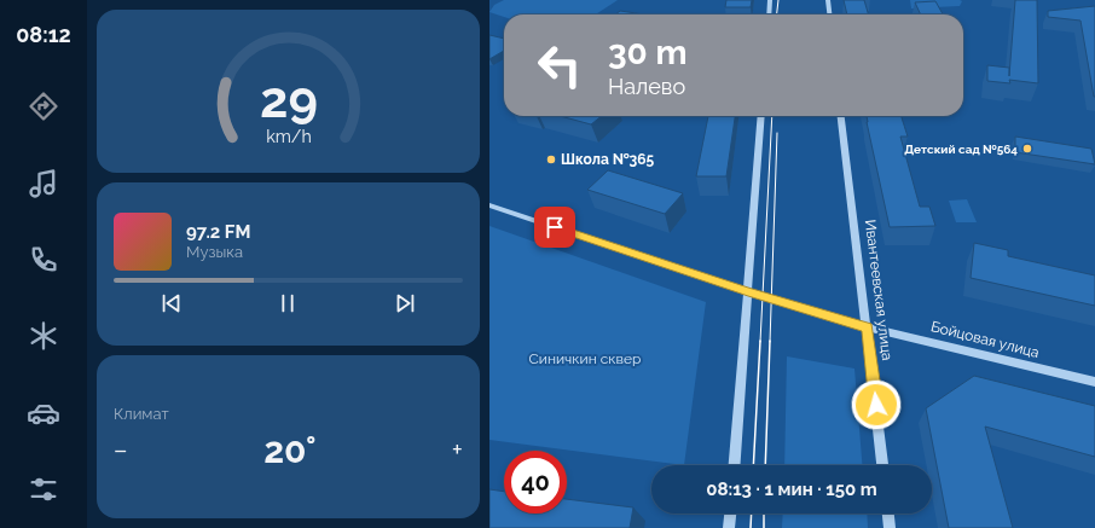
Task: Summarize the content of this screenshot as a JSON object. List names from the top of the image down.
{
  "streets": {
    "street": ["Ивантеевская улица", "Бойцовая улица"]
  },
  "crossings": [
    ["Ивантеевская улица", "Бойцовая улица"]
  ],
  "parks": ["Синичкин сквер"],
  "places": ["Детский сад №564", "Школа №365"],
  "page": {
    "tabs": "08:12",
    "turn": ["30 m", "Налево"],
    "song": ["97.2 FM", "Музыка"],
    "tile": "Климат",
    "heat": ["−", "20°", "+"],
    "limit": "40",
    "trip": "08:13 · 1 мин · 150 m",
    "gauge": ["29", "km/h"]
  }
}
